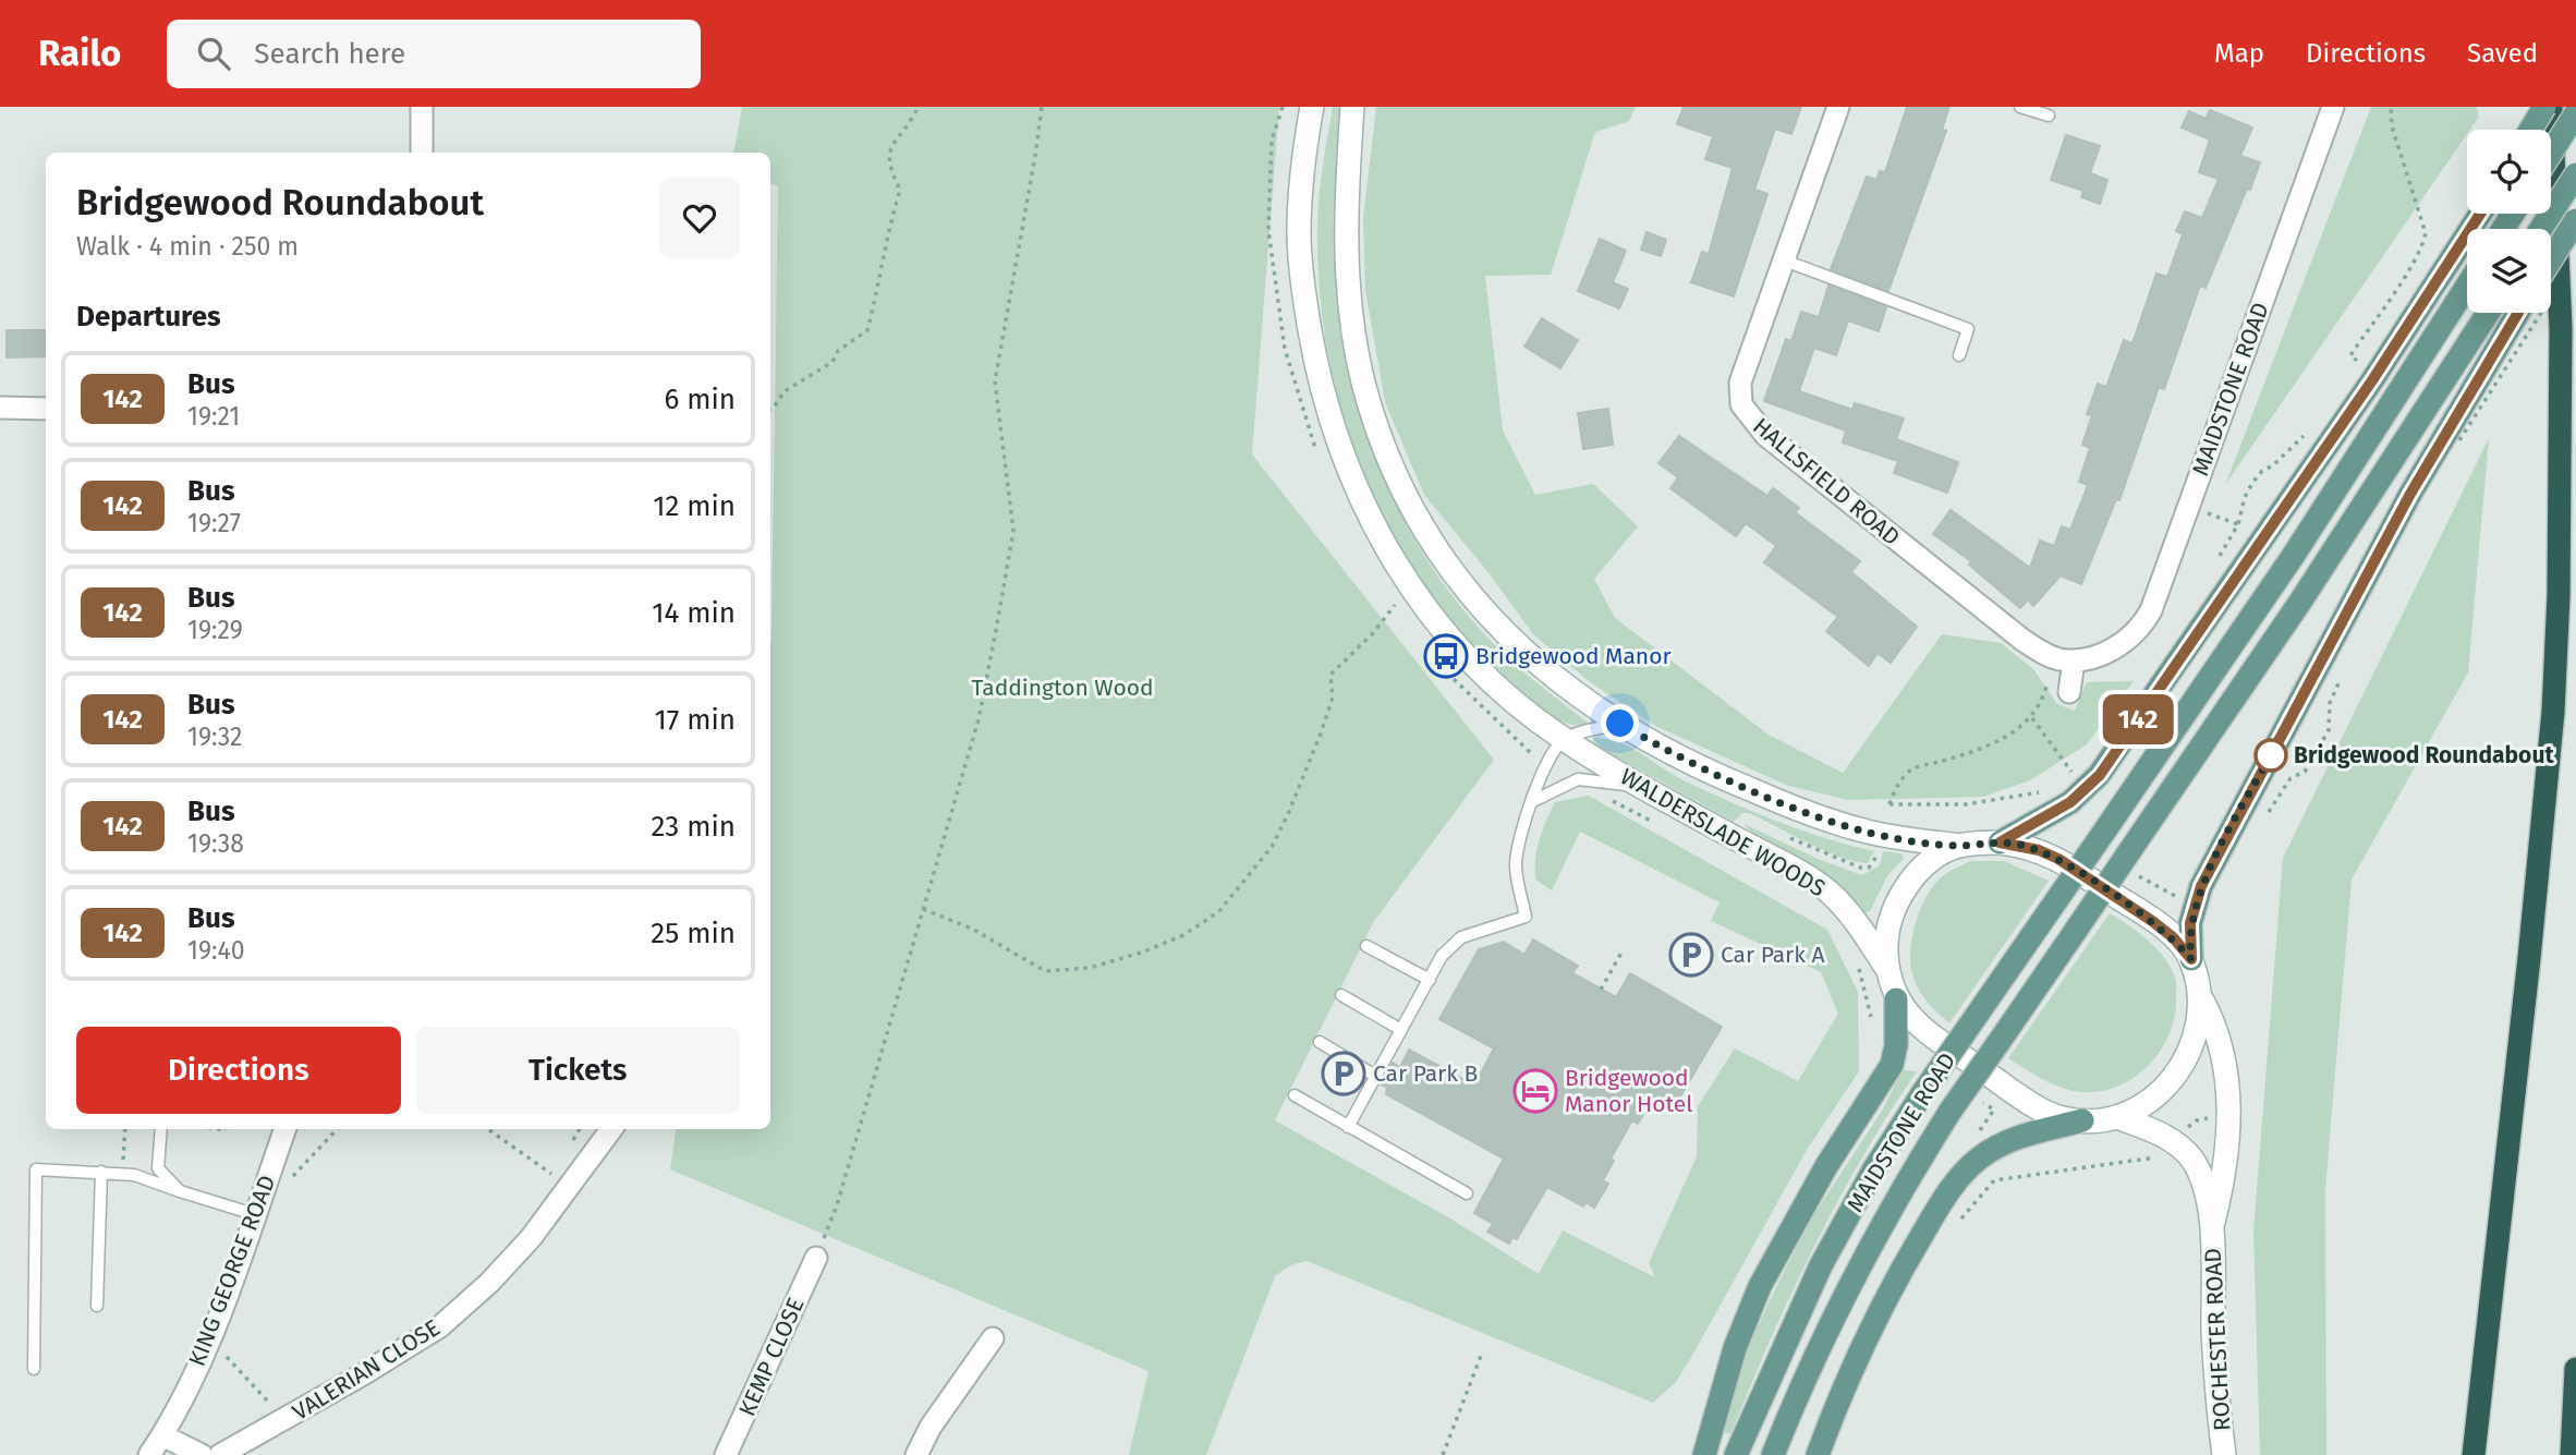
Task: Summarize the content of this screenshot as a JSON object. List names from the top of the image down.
{
  "streets": {
    "main road": ["MAIDSTONE ROAD"],
    "street": [
      "HALLSFIELD ROAD",
      "WALDERSLADE WOODS",
      "KING GEORGE ROAD",
      "ROCHESTER ROAD",
      "KEMP CLOSE",
      "VALERIAN CLOSE"
    ]
  },
  "crossings": [
    ["MAIDSTONE ROAD", "HALLSFIELD ROAD"]
  ],
  "parks": ["Taddington Wood"],
  "places": {
    "bus stop": ["Bridgewood Manor"],
    "other": ["Bridgewood Roundabout"],
    "parking": ["Car Park A", "Car Park B"],
    "hotel": ["Bridgewood Manor Hotel"]
  },
  "lines": ["bus line 142"],
  "page": {
    "header": "Railo",
    "search": "Search here",
    "nav": ["Map", "Directions", "Saved"],
    "on_map": "142",
    "heading": [
      ["Bridgewood Roundabout", "Walk · 4 min · 250 m"],
      "Departures"
    ],
    "list": [
      {
        "mark": "142",
        "name": "Bus",
        "note": "19:21",
        "value": "6 min"
      },
      {
        "mark": "142",
        "name": "Bus",
        "note": "19:27",
        "value": "12 min"
      },
      {
        "mark": "142",
        "name": "Bus",
        "note": "19:29",
        "value": "14 min"
      },
      {
        "mark": "142",
        "name": "Bus",
        "note": "19:32",
        "value": "17 min"
      },
      {
        "mark": "142",
        "name": "Bus",
        "note": "19:38",
        "value": "23 min"
      },
      {
        "mark": "142",
        "name": "Bus",
        "note": "19:40",
        "value": "25 min"
      }
    ],
    "buttons": ["Directions", "Tickets"]
  }
}
